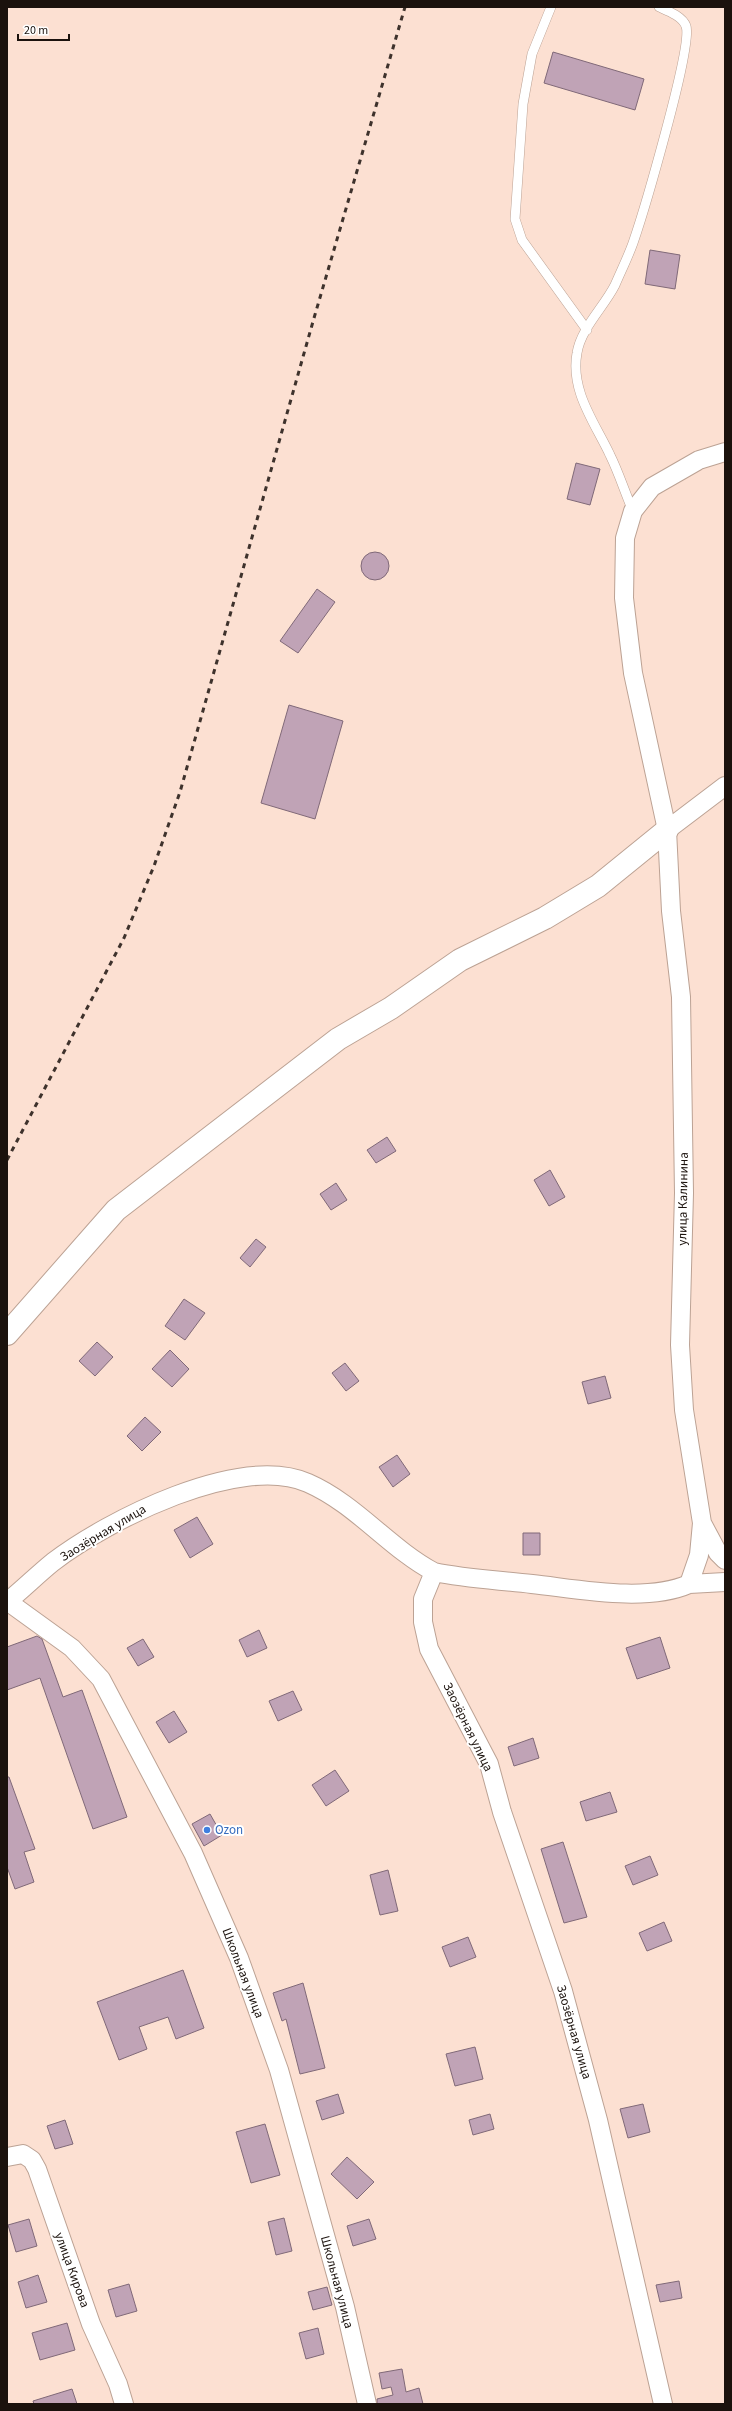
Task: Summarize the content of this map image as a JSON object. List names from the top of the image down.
{
  "streets": {
    "street": [
      "улица Калинина",
      "Заозёрная улица",
      "Школьная улица",
      "улица Кирова"
    ]
  },
  "crossings": [
    ["Заозёрная улица", "Школьная улица"]
  ],
  "places": ["Ozon"],
  "scale_bar": "20 m"
}
